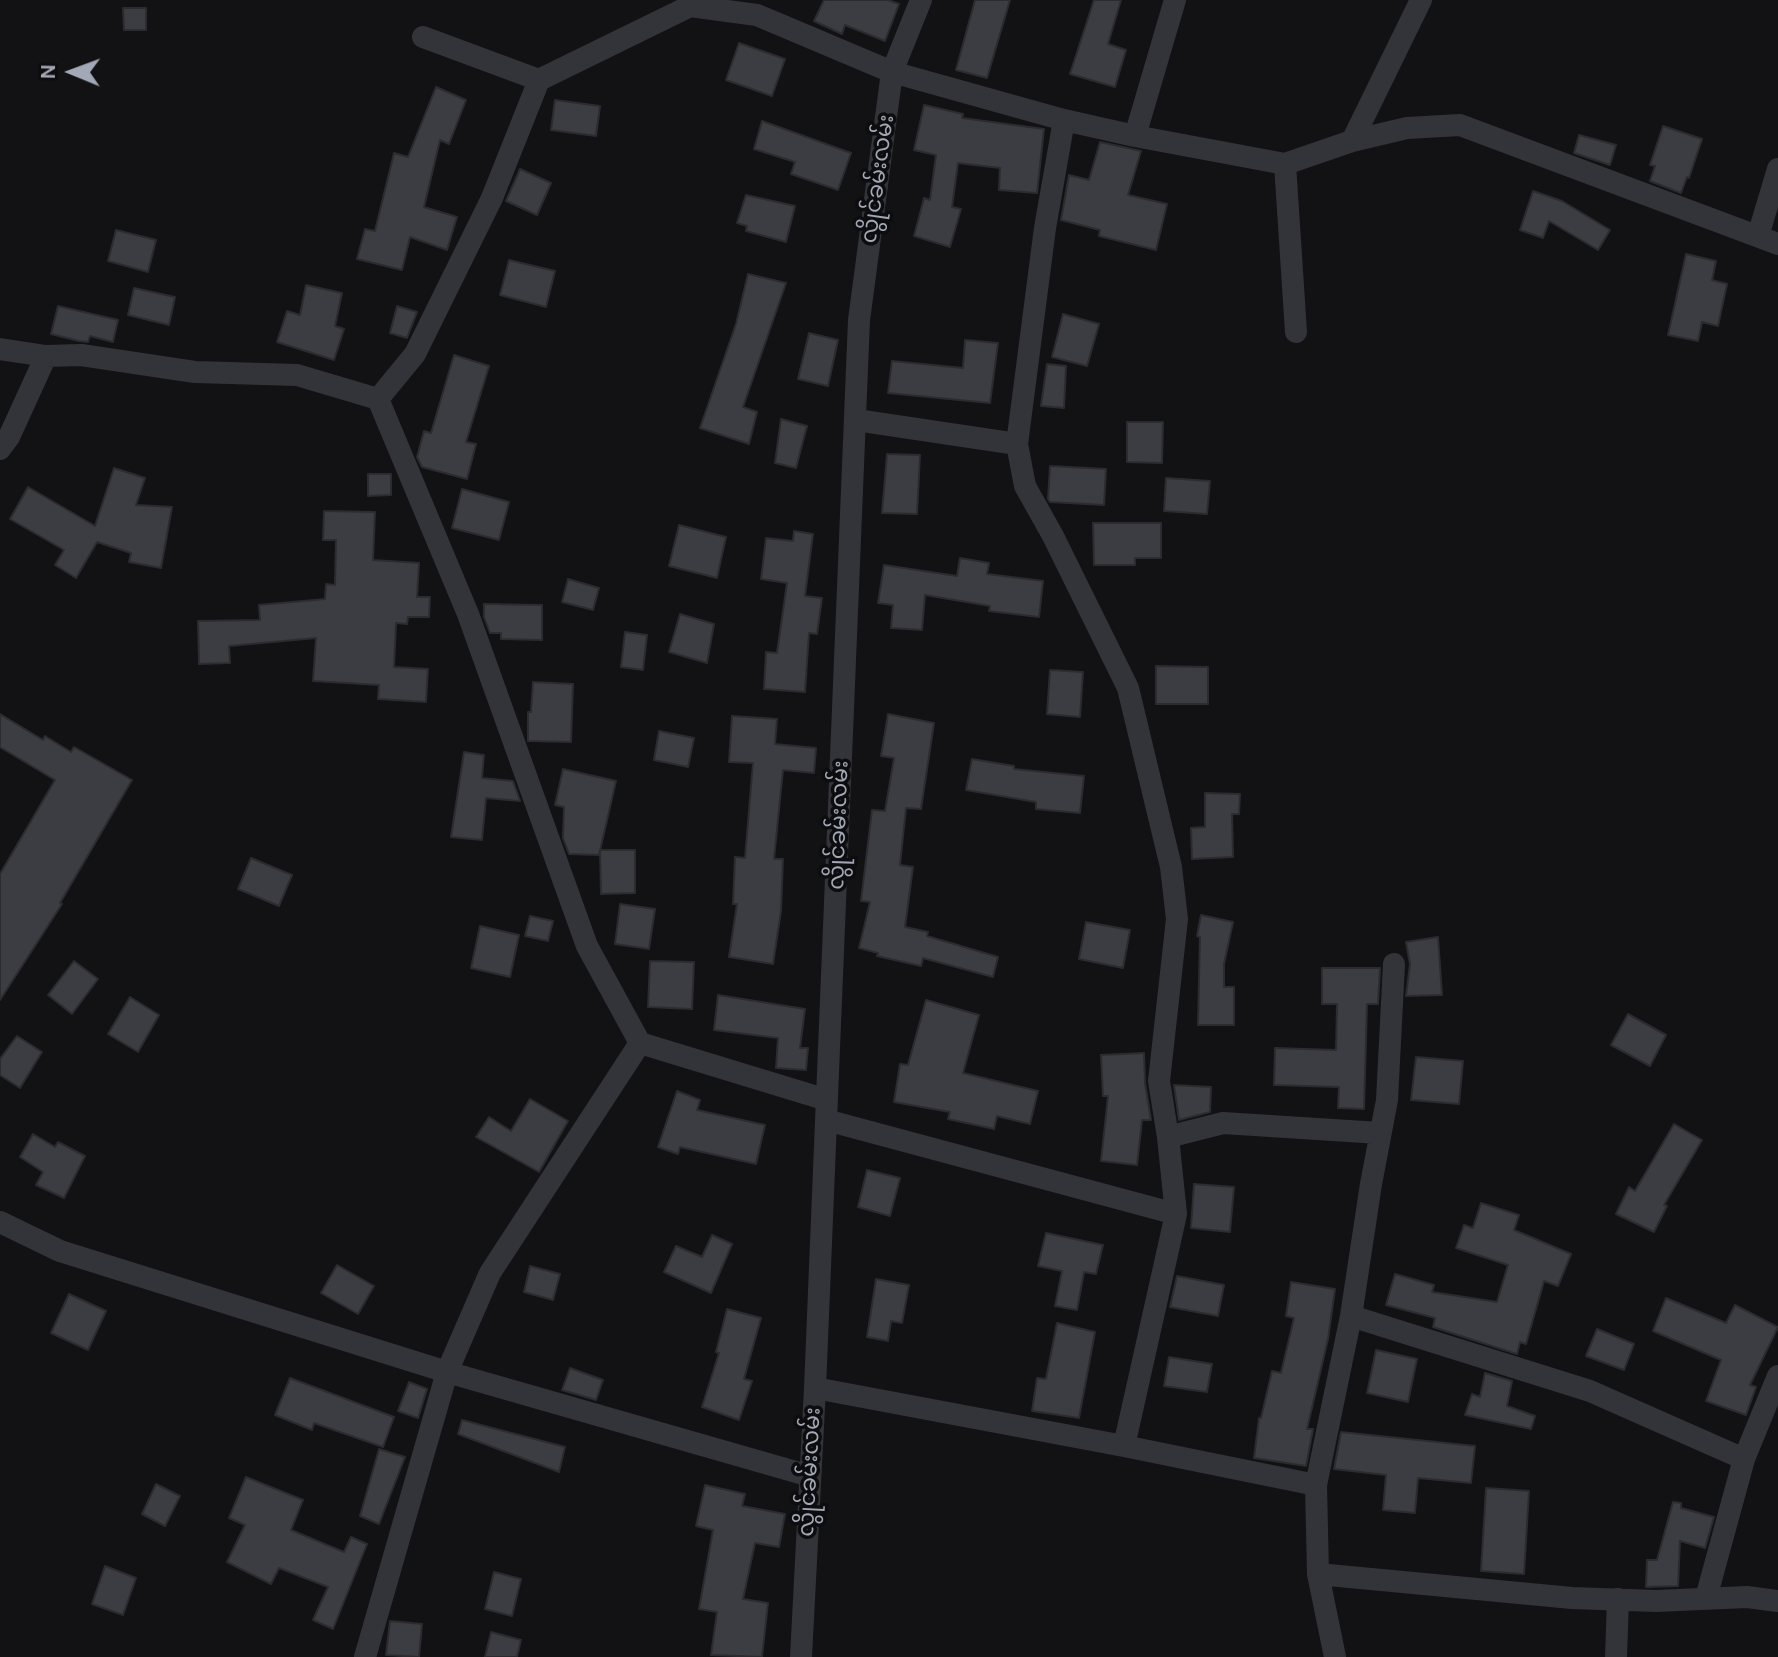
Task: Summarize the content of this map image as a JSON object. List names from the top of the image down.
{
  "streets": {
    "street": ["လွိုင်ခမ်းလမ်း"]
  },
  "north": "left"
}
